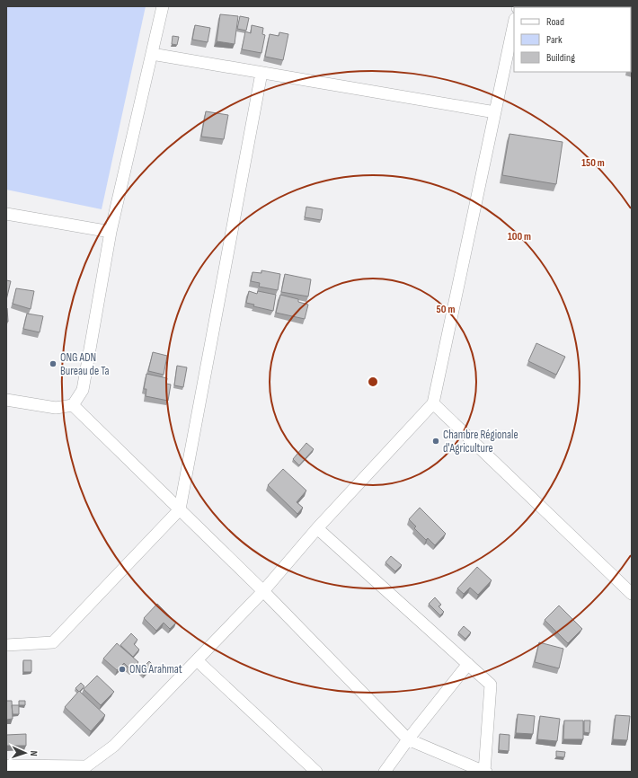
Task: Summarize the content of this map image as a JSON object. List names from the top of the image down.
{
  "places": ["ONG ADN Bureau de Ta", "Chambre Régionale d'Agriculture", "ONG Arahmat"],
  "legend": ["Road", "Park", "Building"],
  "north": "right",
  "rings": ["150 m", "100 m", "50 m"]
}
